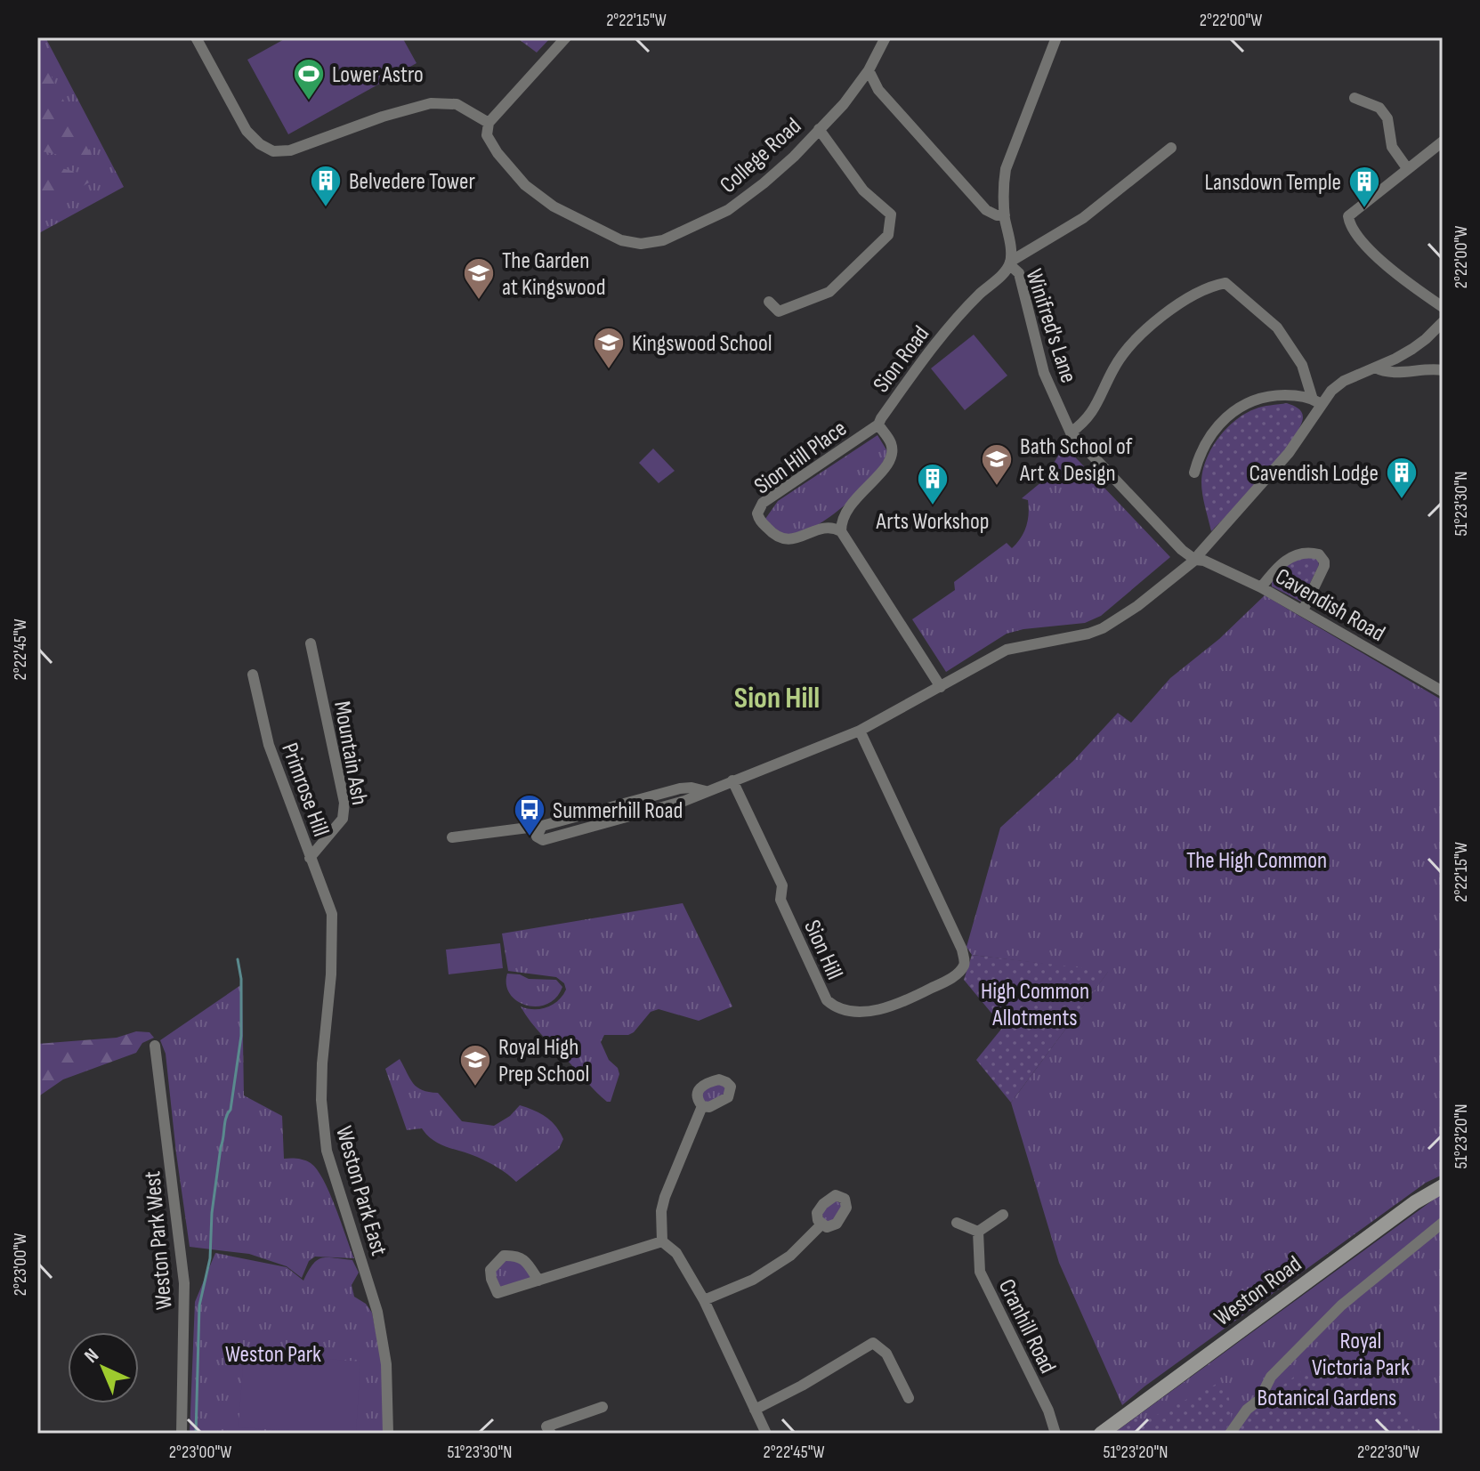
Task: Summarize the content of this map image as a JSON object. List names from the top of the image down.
{
  "streets": {
    "street": [
      "College Road",
      "Winifred's Lane",
      "Sion Road",
      "Sion Hill Place",
      "Cavendish Road",
      "Mountain Ash",
      "Primrose Hill",
      "Sion Hill",
      "Weston Park East",
      "Weston Park West",
      "Weston Road",
      "Cranhill Road"
    ]
  },
  "crossings": [
    ["Winifred's Lane", "Sion Road"],
    ["Winifred's Lane", "Cavendish Road"],
    ["Sion Road", "Sion Hill Place"],
    ["Mountain Ash", "Primrose Hill"],
    ["Primrose Hill", "Weston Park East"]
  ],
  "districts": ["Sion Hill"],
  "parks": [
    "The High Common",
    "High Common Allotments",
    "Royal Victoria Park",
    "Weston Park",
    "Botanical Gardens"
  ],
  "places": {
    "sports": ["Lower Astro"],
    "building": [
      "Belvedere Tower",
      "Lansdown Temple",
      "Cavendish Lodge",
      "Arts Workshop"
    ],
    "school or university": [
      "The Garden at Kingswood",
      "Kingswood School",
      "Bath School of Art & Design",
      "Royal High Prep School"
    ],
    "bus stop": ["Summerhill Road"]
  },
  "north": "top left",
  "coordinates": [
    "2°22'15\"W",
    "2°22'00\"W",
    "51°23'30\"N",
    "2°22'45\"W",
    "51°23'20\"N",
    "2°23'00\"W",
    "2°22'30\"W"
  ]
}
